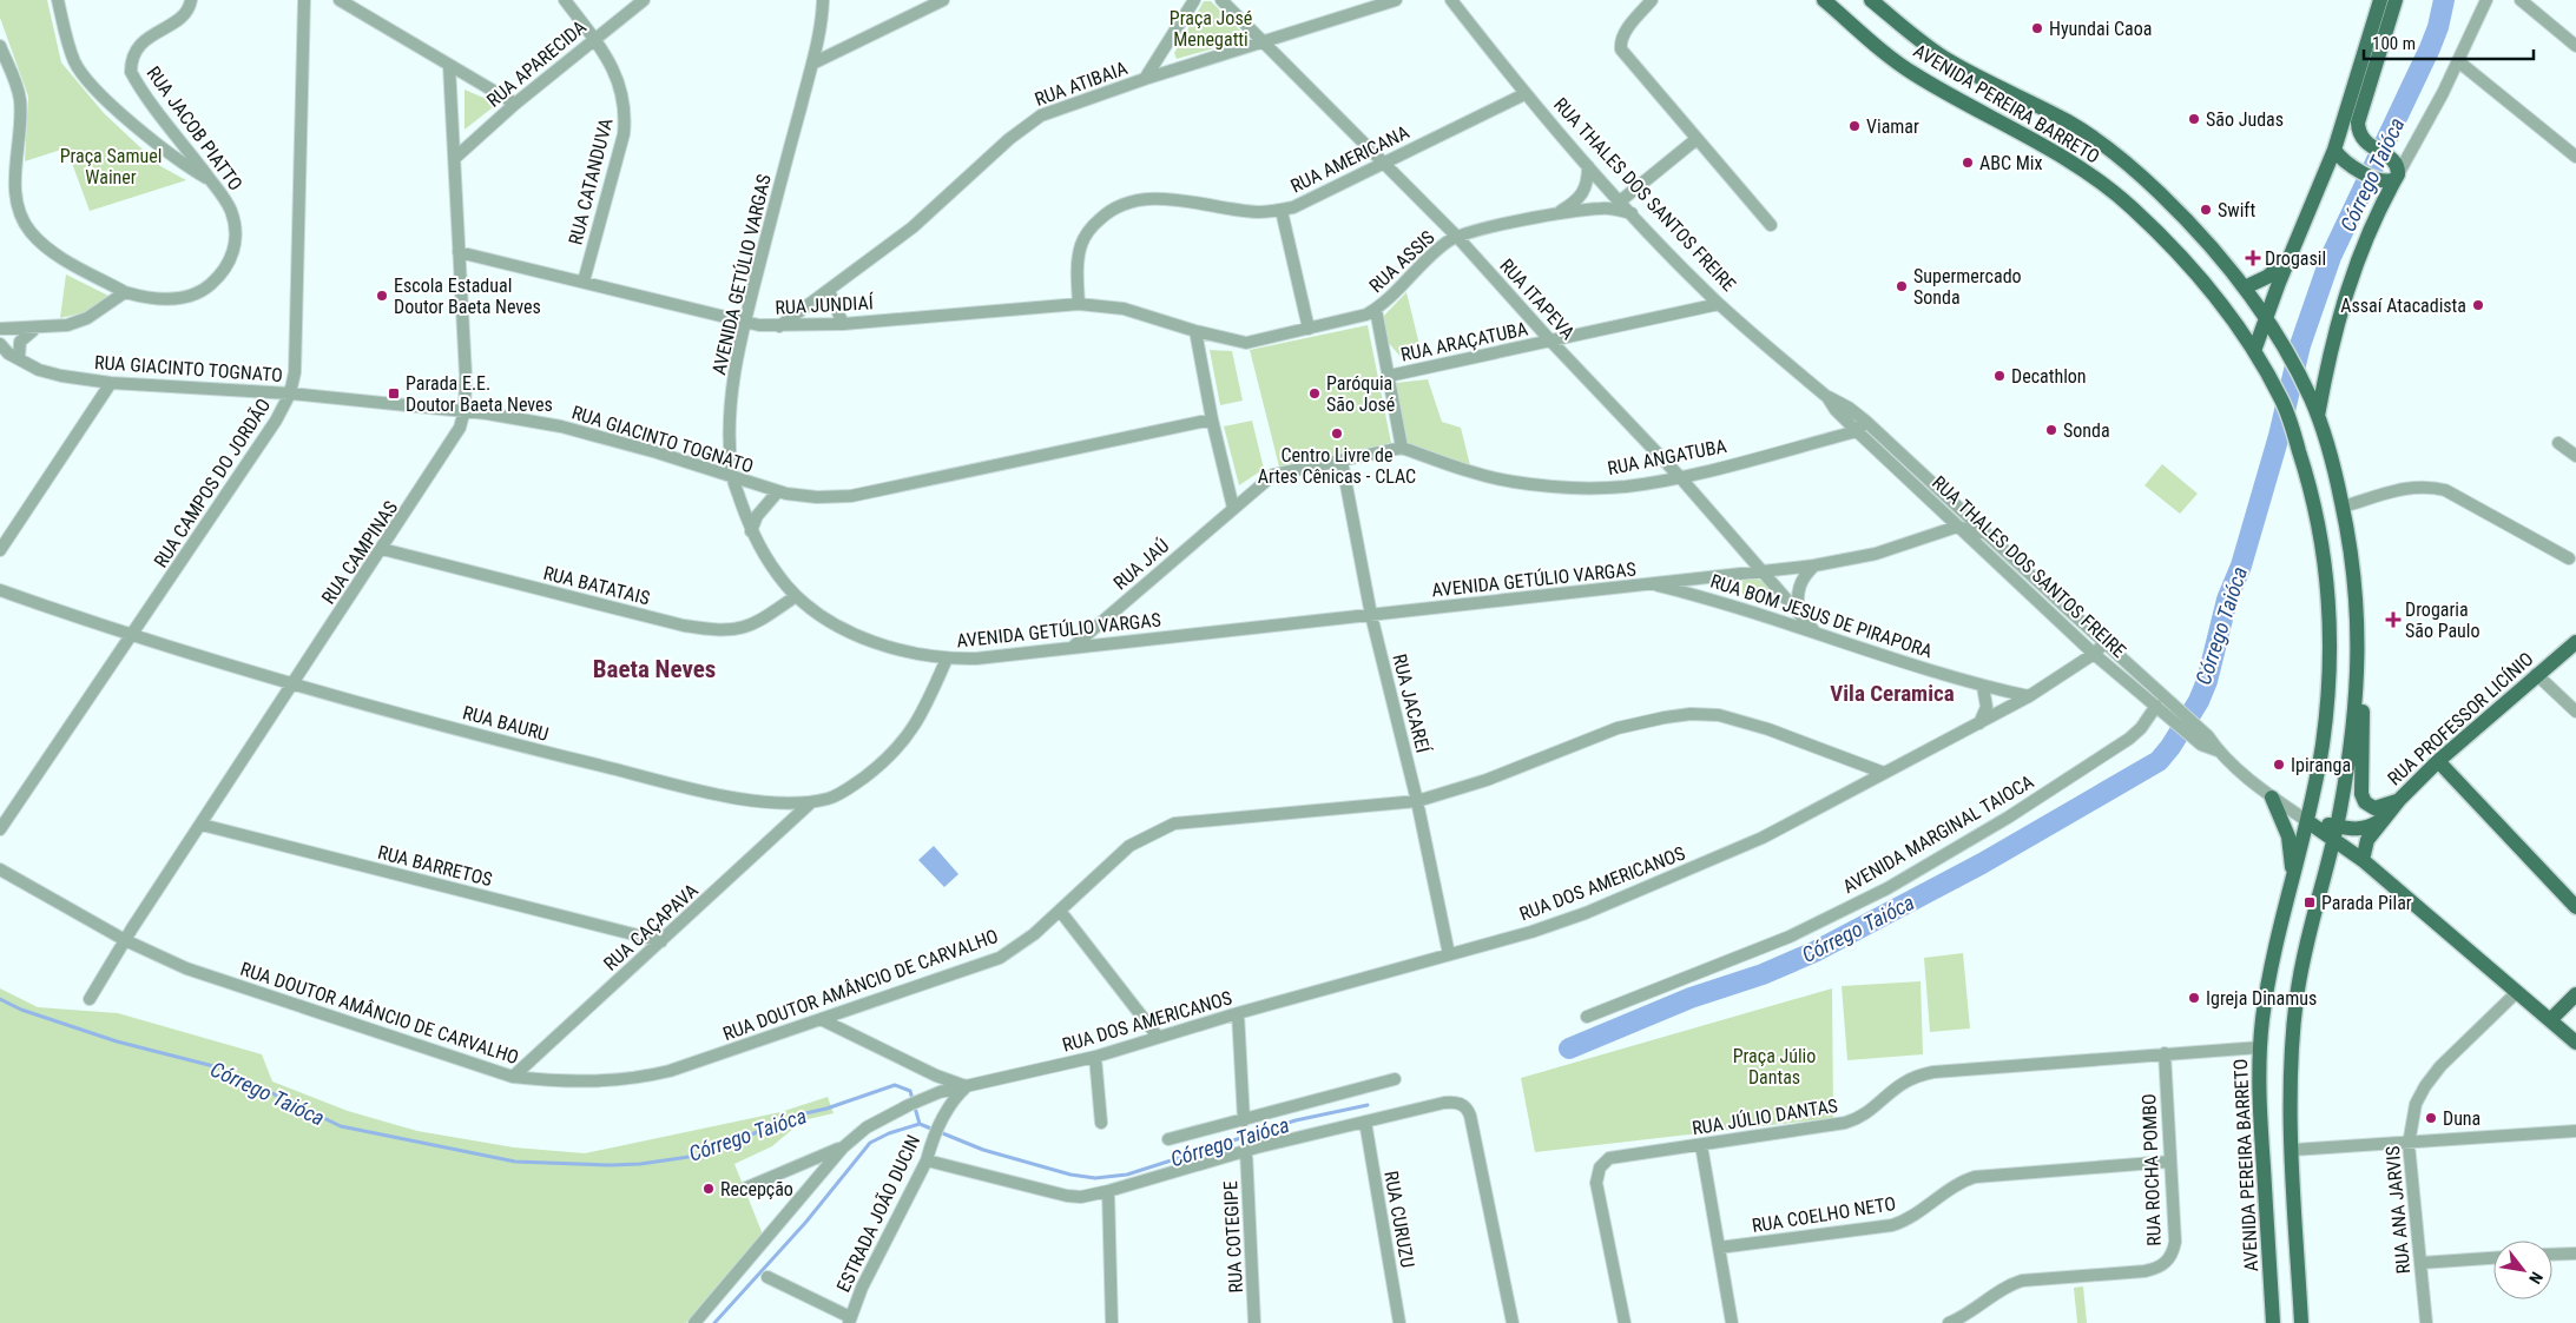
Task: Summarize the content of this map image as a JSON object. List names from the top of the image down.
{
  "streets": {
    "main road": ["AVENIDA PEREIRA BARRETO", "RUA THALES DOS SANTOS FREIRE", "RUA PROFESSOR LICÍNIO"],
    "street": [
      "RUA APARECIDA",
      "RUA ATIBAIA",
      "RUA JACOB PIATTO",
      "RUA AMERICANA",
      "RUA CATANDUVA",
      "RUA ASSIS",
      "AVENIDA GETÚLIO VARGAS",
      "RUA ITAPEVA",
      "RUA JUNDIAÍ",
      "RUA ARAÇATUBA",
      "RUA GIACINTO TOGNATO",
      "RUA ANGATUBA",
      "RUA CAMPOS DO JORDÃO",
      "RUA CAMPINAS",
      "RUA JAÚ",
      "RUA BATATAIS",
      "RUA BOM JESUS DE PIRAPORA",
      "RUA JACAREÍ",
      "RUA BAURU",
      "AVENIDA MARGINAL TAIOCA",
      "RUA BARRETOS",
      "RUA DOS AMERICANOS",
      "RUA CAÇAPAVA",
      "RUA DOUTOR AMÂNCIO DE CARVALHO",
      "RUA JÚLIO DANTAS",
      "RUA ROCHA POMBO",
      "RUA ANA JARVIS",
      "ESTRADA JOÃO DUCIN",
      "RUA COELHO NETO",
      "RUA CURUZU",
      "RUA COTEGIPE"
    ]
  },
  "crossings": [
    ["RUA APARECIDA", "RUA CATANDUVA"],
    ["RUA APARECIDA", "RUA CAMPINAS"],
    ["RUA ATIBAIA", "RUA ITAPEVA"],
    ["RUA ATIBAIA", "RUA JUNDIAÍ"],
    ["AVENIDA PEREIRA BARRETO", "RUA THALES DOS SANTOS FREIRE"],
    ["AVENIDA PEREIRA BARRETO", "RUA JÚLIO DANTAS"],
    ["RUA AMERICANA", "RUA THALES DOS SANTOS FREIRE"],
    ["RUA AMERICANA", "RUA ITAPEVA"],
    ["RUA AMERICANA", "RUA JUNDIAÍ"],
    ["RUA CATANDUVA", "RUA JUNDIAÍ"],
    ["RUA THALES DOS SANTOS FREIRE", "RUA ASSIS"],
    ["RUA THALES DOS SANTOS FREIRE", "AVENIDA GETÚLIO VARGAS"],
    ["RUA THALES DOS SANTOS FREIRE", "RUA ARAÇATUBA"],
    ["RUA THALES DOS SANTOS FREIRE", "RUA ANGATUBA"],
    ["RUA THALES DOS SANTOS FREIRE", "RUA PROFESSOR LICÍNIO"],
    ["RUA THALES DOS SANTOS FREIRE", "AVENIDA MARGINAL TAIOCA"],
    ["RUA THALES DOS SANTOS FREIRE", "RUA DOS AMERICANOS"],
    ["RUA THALES DOS SANTOS FREIRE", "RUA ANA JARVIS"],
    ["RUA ASSIS", "RUA ITAPEVA"],
    ["RUA ASSIS", "RUA JUNDIAÍ"],
    ["AVENIDA GETÚLIO VARGAS", "RUA ITAPEVA"],
    ["AVENIDA GETÚLIO VARGAS", "RUA JUNDIAÍ"],
    ["AVENIDA GETÚLIO VARGAS", "RUA GIACINTO TOGNATO"],
    ["AVENIDA GETÚLIO VARGAS", "RUA JAÚ"],
    ["AVENIDA GETÚLIO VARGAS", "RUA BATATAIS"],
    ["AVENIDA GETÚLIO VARGAS", "RUA BOM JESUS DE PIRAPORA"],
    ["AVENIDA GETÚLIO VARGAS", "RUA JACAREÍ"],
    ["AVENIDA GETÚLIO VARGAS", "RUA BAURU"],
    ["RUA ITAPEVA", "RUA ARAÇATUBA"],
    ["RUA ITAPEVA", "RUA ANGATUBA"],
    ["RUA ITAPEVA", "RUA BOM JESUS DE PIRAPORA"],
    ["RUA JUNDIAÍ", "RUA CAMPINAS"],
    ["RUA GIACINTO TOGNATO", "RUA CAMPOS DO JORDÃO"],
    ["RUA GIACINTO TOGNATO", "RUA CAMPINAS"],
    ["RUA ANGATUBA", "RUA JAÚ"],
    ["RUA CAMPOS DO JORDÃO", "RUA BAURU"],
    ["RUA CAMPINAS", "RUA BATATAIS"],
    ["RUA CAMPINAS", "RUA BAURU"],
    ["RUA CAMPINAS", "RUA BARRETOS"],
    ["RUA CAMPINAS", "RUA DOUTOR AMÂNCIO DE CARVALHO"],
    ["RUA JAÚ", "RUA JACAREÍ"],
    ["RUA BOM JESUS DE PIRAPORA", "RUA DOS AMERICANOS"],
    ["RUA JACAREÍ", "RUA DOS AMERICANOS"],
    ["RUA JACAREÍ", "RUA DOUTOR AMÂNCIO DE CARVALHO"],
    ["RUA BAURU", "RUA CAÇAPAVA"],
    ["RUA BARRETOS", "RUA CAÇAPAVA"],
    ["RUA DOS AMERICANOS", "RUA DOUTOR AMÂNCIO DE CARVALHO"],
    ["RUA DOS AMERICANOS", "ESTRADA JOÃO DUCIN"],
    ["RUA CAÇAPAVA", "RUA DOUTOR AMÂNCIO DE CARVALHO"],
    ["RUA JÚLIO DANTAS", "RUA ROCHA POMBO"],
    ["RUA ROCHA POMBO", "RUA COELHO NETO"]
  ],
  "districts": ["Baeta Neves", "Vila Ceramica"],
  "water": ["Córrego Taióca"],
  "parks": ["Praça José Menegatti", "Praça Samuel Wainer", "Praça Júlio Dantas"],
  "places": {
    "other": [
      "Hyundai Caoa",
      "São Judas",
      "Viamar",
      "ABC Mix",
      "Swift",
      "Supermercado Sonda",
      "Escola Estadual Doutor Baeta Neves",
      "Assaí Atacadista",
      "Decathlon",
      "Paróquia São José",
      "Sonda",
      "Centro Livre de Artes Cênicas - CLAC",
      "Ipiranga",
      "Igreja Dinamus",
      "Duna",
      "Recepção"
    ],
    "health": ["Drogasil", "Drogaria São Paulo"],
    "transit": ["Parada E.E. Doutor Baeta Neves", "Parada Pilar"]
  },
  "scale_bar": "100 m",
  "north": "bottom right"
}
